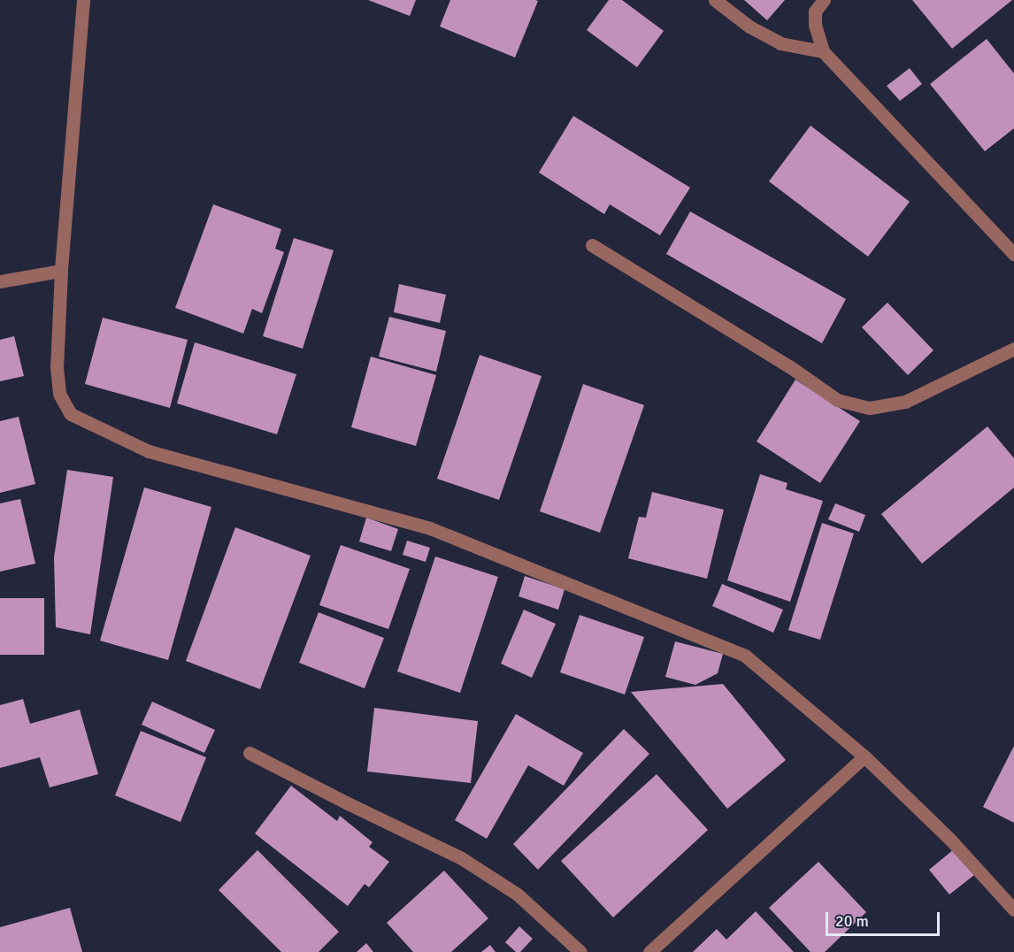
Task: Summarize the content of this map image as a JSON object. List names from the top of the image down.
{
  "scale_bar": "20 m"
}
